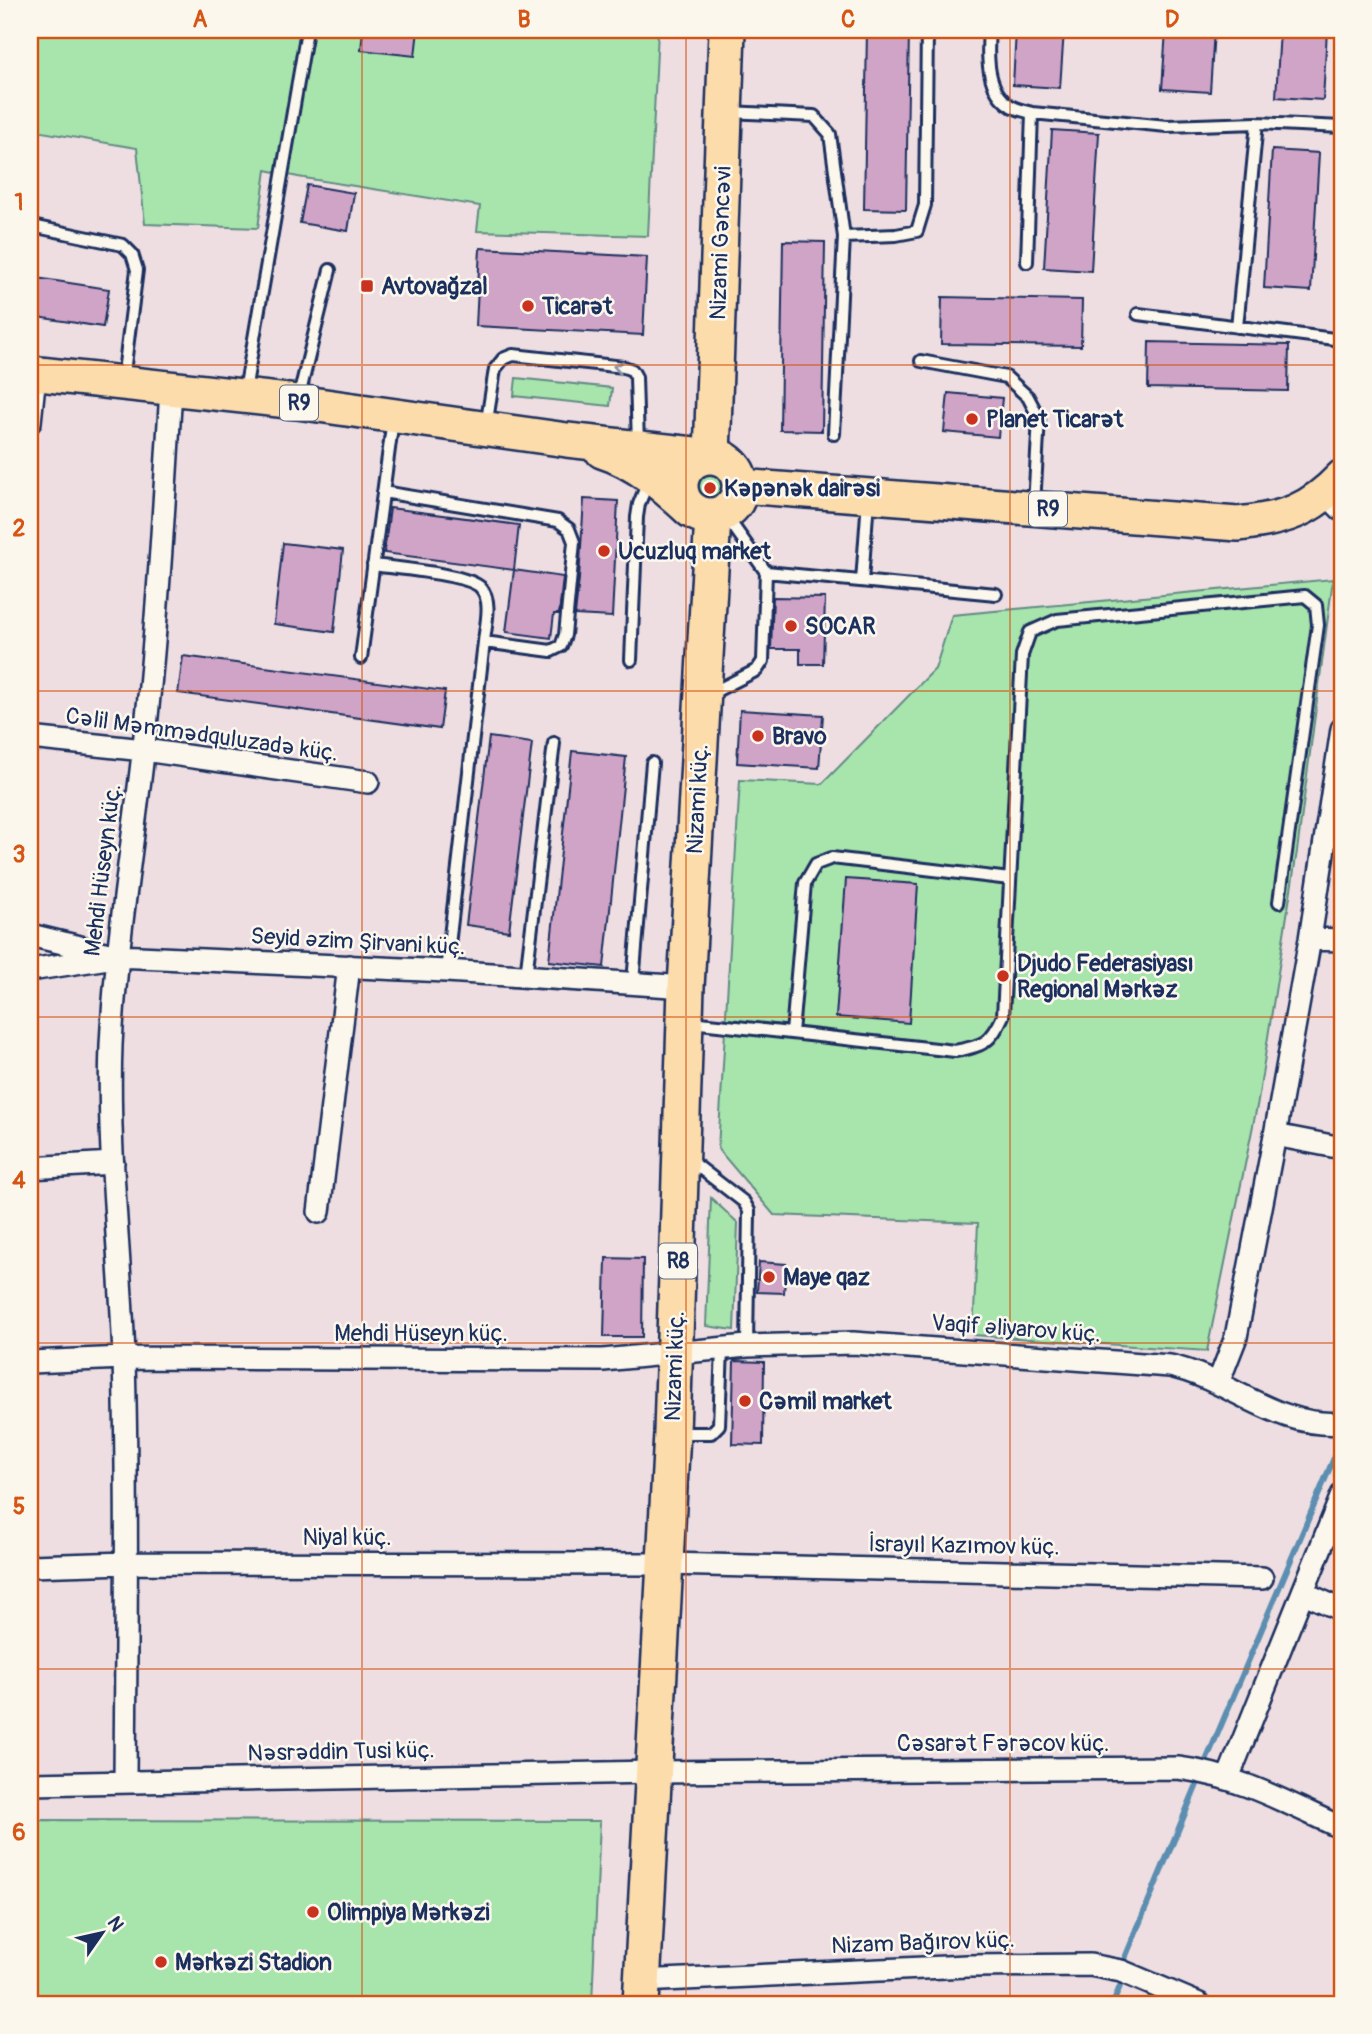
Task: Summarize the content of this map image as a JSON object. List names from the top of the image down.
{
  "streets": {
    "highway": ["Nizami Gəncəvi", "Nizami küç.", "R8"],
    "main road": ["R9"],
    "street": [
      "Cəlil Məmmədquluzadə küç.",
      "Mehdi Hüseyn küç.",
      "Seyid Əzim Şirvani küç.",
      "Vaqif Əliyarov küç.",
      "Niyal küç.",
      "İsrayıl Kazımov küç.",
      "Cəsarət Fərəcov küç.",
      "Nəsrəddin Tusi küç.",
      "Nizam Bağırov küç."
    ]
  },
  "crossings": [
    ["R9", "Nizami küç."],
    ["R9", "Mehdi Hüseyn küç."],
    ["Cəlil Məmmədquluzadə küç.", "Mehdi Hüseyn küç."],
    ["Nizami küç.", "Mehdi Hüseyn küç."],
    ["Nizami küç.", "Seyid Əzim Şirvani küç."],
    ["Nizami küç.", "Vaqif Əliyarov küç."],
    ["Nizami küç.", "Niyal küç."],
    ["Nizami küç.", "İsrayıl Kazımov küç."],
    ["Nizami küç.", "Cəsarət Fərəcov küç."],
    ["Nizami küç.", "Nəsrəddin Tusi küç."],
    ["Nizami küç.", "Nizam Bağırov küç."],
    ["Mehdi Hüseyn küç.", "Seyid Əzim Şirvani küç."],
    ["Mehdi Hüseyn küç.", "Vaqif Əliyarov küç."],
    ["Mehdi Hüseyn küç.", "Niyal küç."],
    ["Mehdi Hüseyn küç.", "Nəsrəddin Tusi küç."],
    ["Niyal küç.", "İsrayıl Kazımov küç."],
    ["Cəsarət Fərəcov küç.", "Nəsrəddin Tusi küç."]
  ],
  "places": {
    "transit": ["Avtovağzal"],
    "other": [
      "Ticarət",
      "Planet Ticarət",
      "Kəpənək dairəsi",
      "Ucuzluq market",
      "SOCAR",
      "Bravo",
      "Djudo Federasiyası Regional Mərkəz",
      "Maye qaz",
      "Cəmil market",
      "Olimpiya Mərkəzi",
      "Mərkəzi Stadion"
    ]
  },
  "north": "top right",
  "grid": {
    "columns": [
      "A",
      "B",
      "C",
      "D"
    ],
    "rows": [
      "1",
      "2",
      "3",
      "4",
      "5",
      "6"
    ]
  }
}
